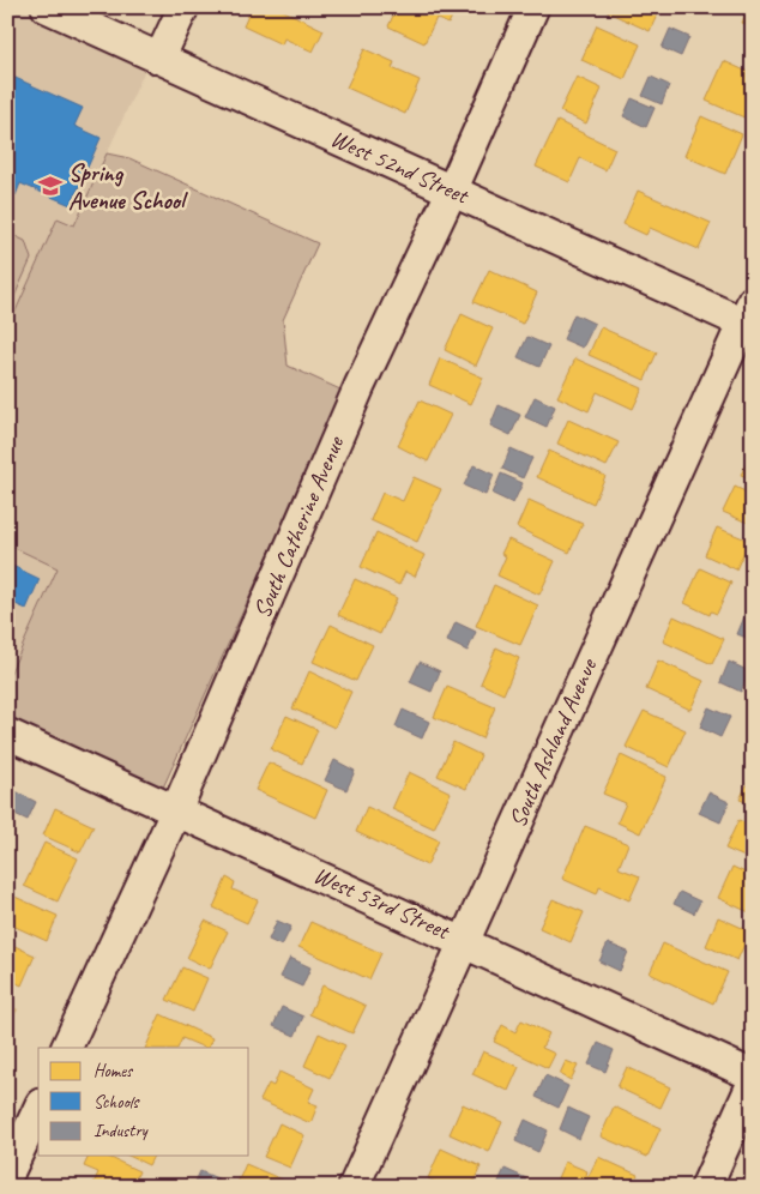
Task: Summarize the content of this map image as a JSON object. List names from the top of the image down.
{
  "streets": {
    "street": [
      "West 52nd Street",
      "South Catherine Avenue",
      "South Ashland Avenue",
      "West 53rd Street"
    ]
  },
  "crossings": [
    ["West 52nd Street", "South Catherine Avenue"],
    ["West 52nd Street", "South Ashland Avenue"],
    ["South Catherine Avenue", "West 53rd Street"],
    ["South Ashland Avenue", "West 53rd Street"]
  ],
  "places": {
    "school or university": ["Spring Avenue School"]
  },
  "legend": ["Homes", "Schools", "Industry"]
}
